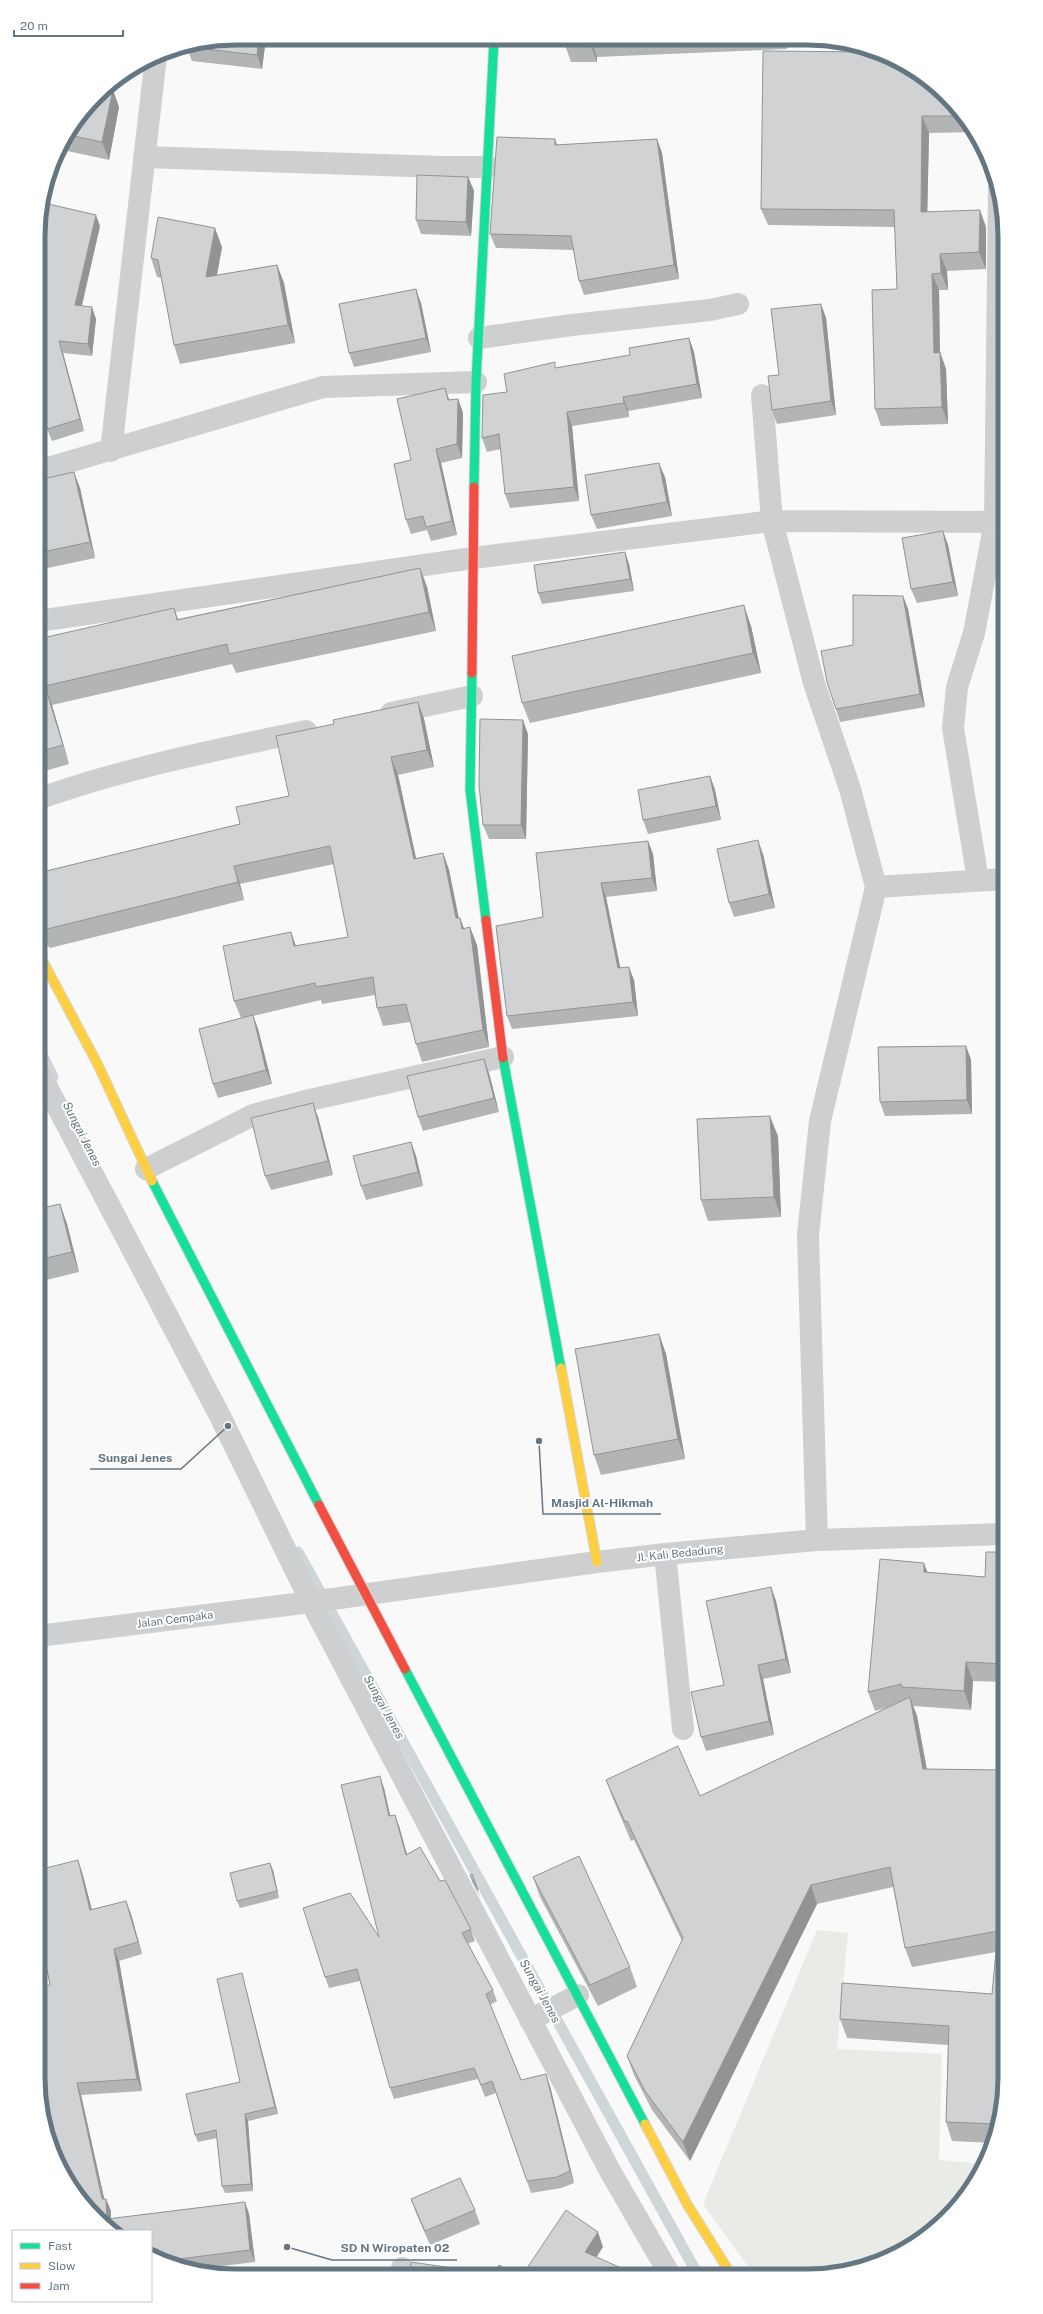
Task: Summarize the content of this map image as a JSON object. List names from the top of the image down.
{
  "streets": {
    "street": ["Jl. Kali Bedadung", "Jalan Cempaka"]
  },
  "crossings": [
    ["Jl. Kali Bedadung", "Jalan Cempaka"]
  ],
  "water": ["Sungai Jenes"],
  "places": ["Sungai Jenes", "Masjid Al-Hikmah", "SD N Wiropaten 02"],
  "legend": ["Fast", "Slow", "Jam"],
  "scale_bar": "20 m"
}
